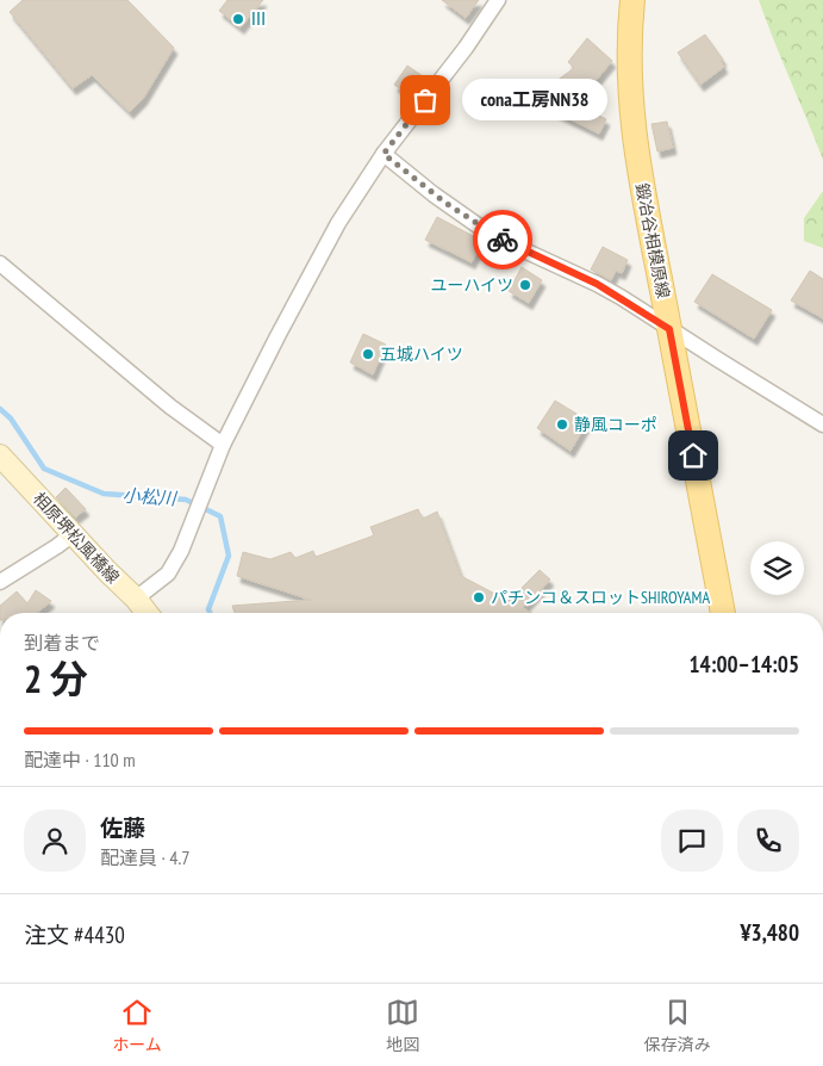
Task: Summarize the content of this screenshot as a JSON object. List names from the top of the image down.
{
  "streets": {
    "main road": ["鍛冶谷相模原線"],
    "street": ["相原堺松風橋線"]
  },
  "water": ["小松川"],
  "places": [
    "Ⅲ",
    "cona工房NN38",
    "ユーハイツ",
    "五城ハイツ",
    "静風コーポ",
    "パチンコ＆スロットSHIROYAMA"
  ],
  "page": {
    "bubble": "cona工房NN38",
    "heading": ["2 分", "到着まで", "14:00–14:05"],
    "panel": [
      "佐藤",
      "配達員 · 4.7",
      "注文 #4430",
      "¥3,480"
    ],
    "bar": "配達中 · 110 m",
    "tabs": ["ホーム", "地図", "保存済み"]
  }
}
